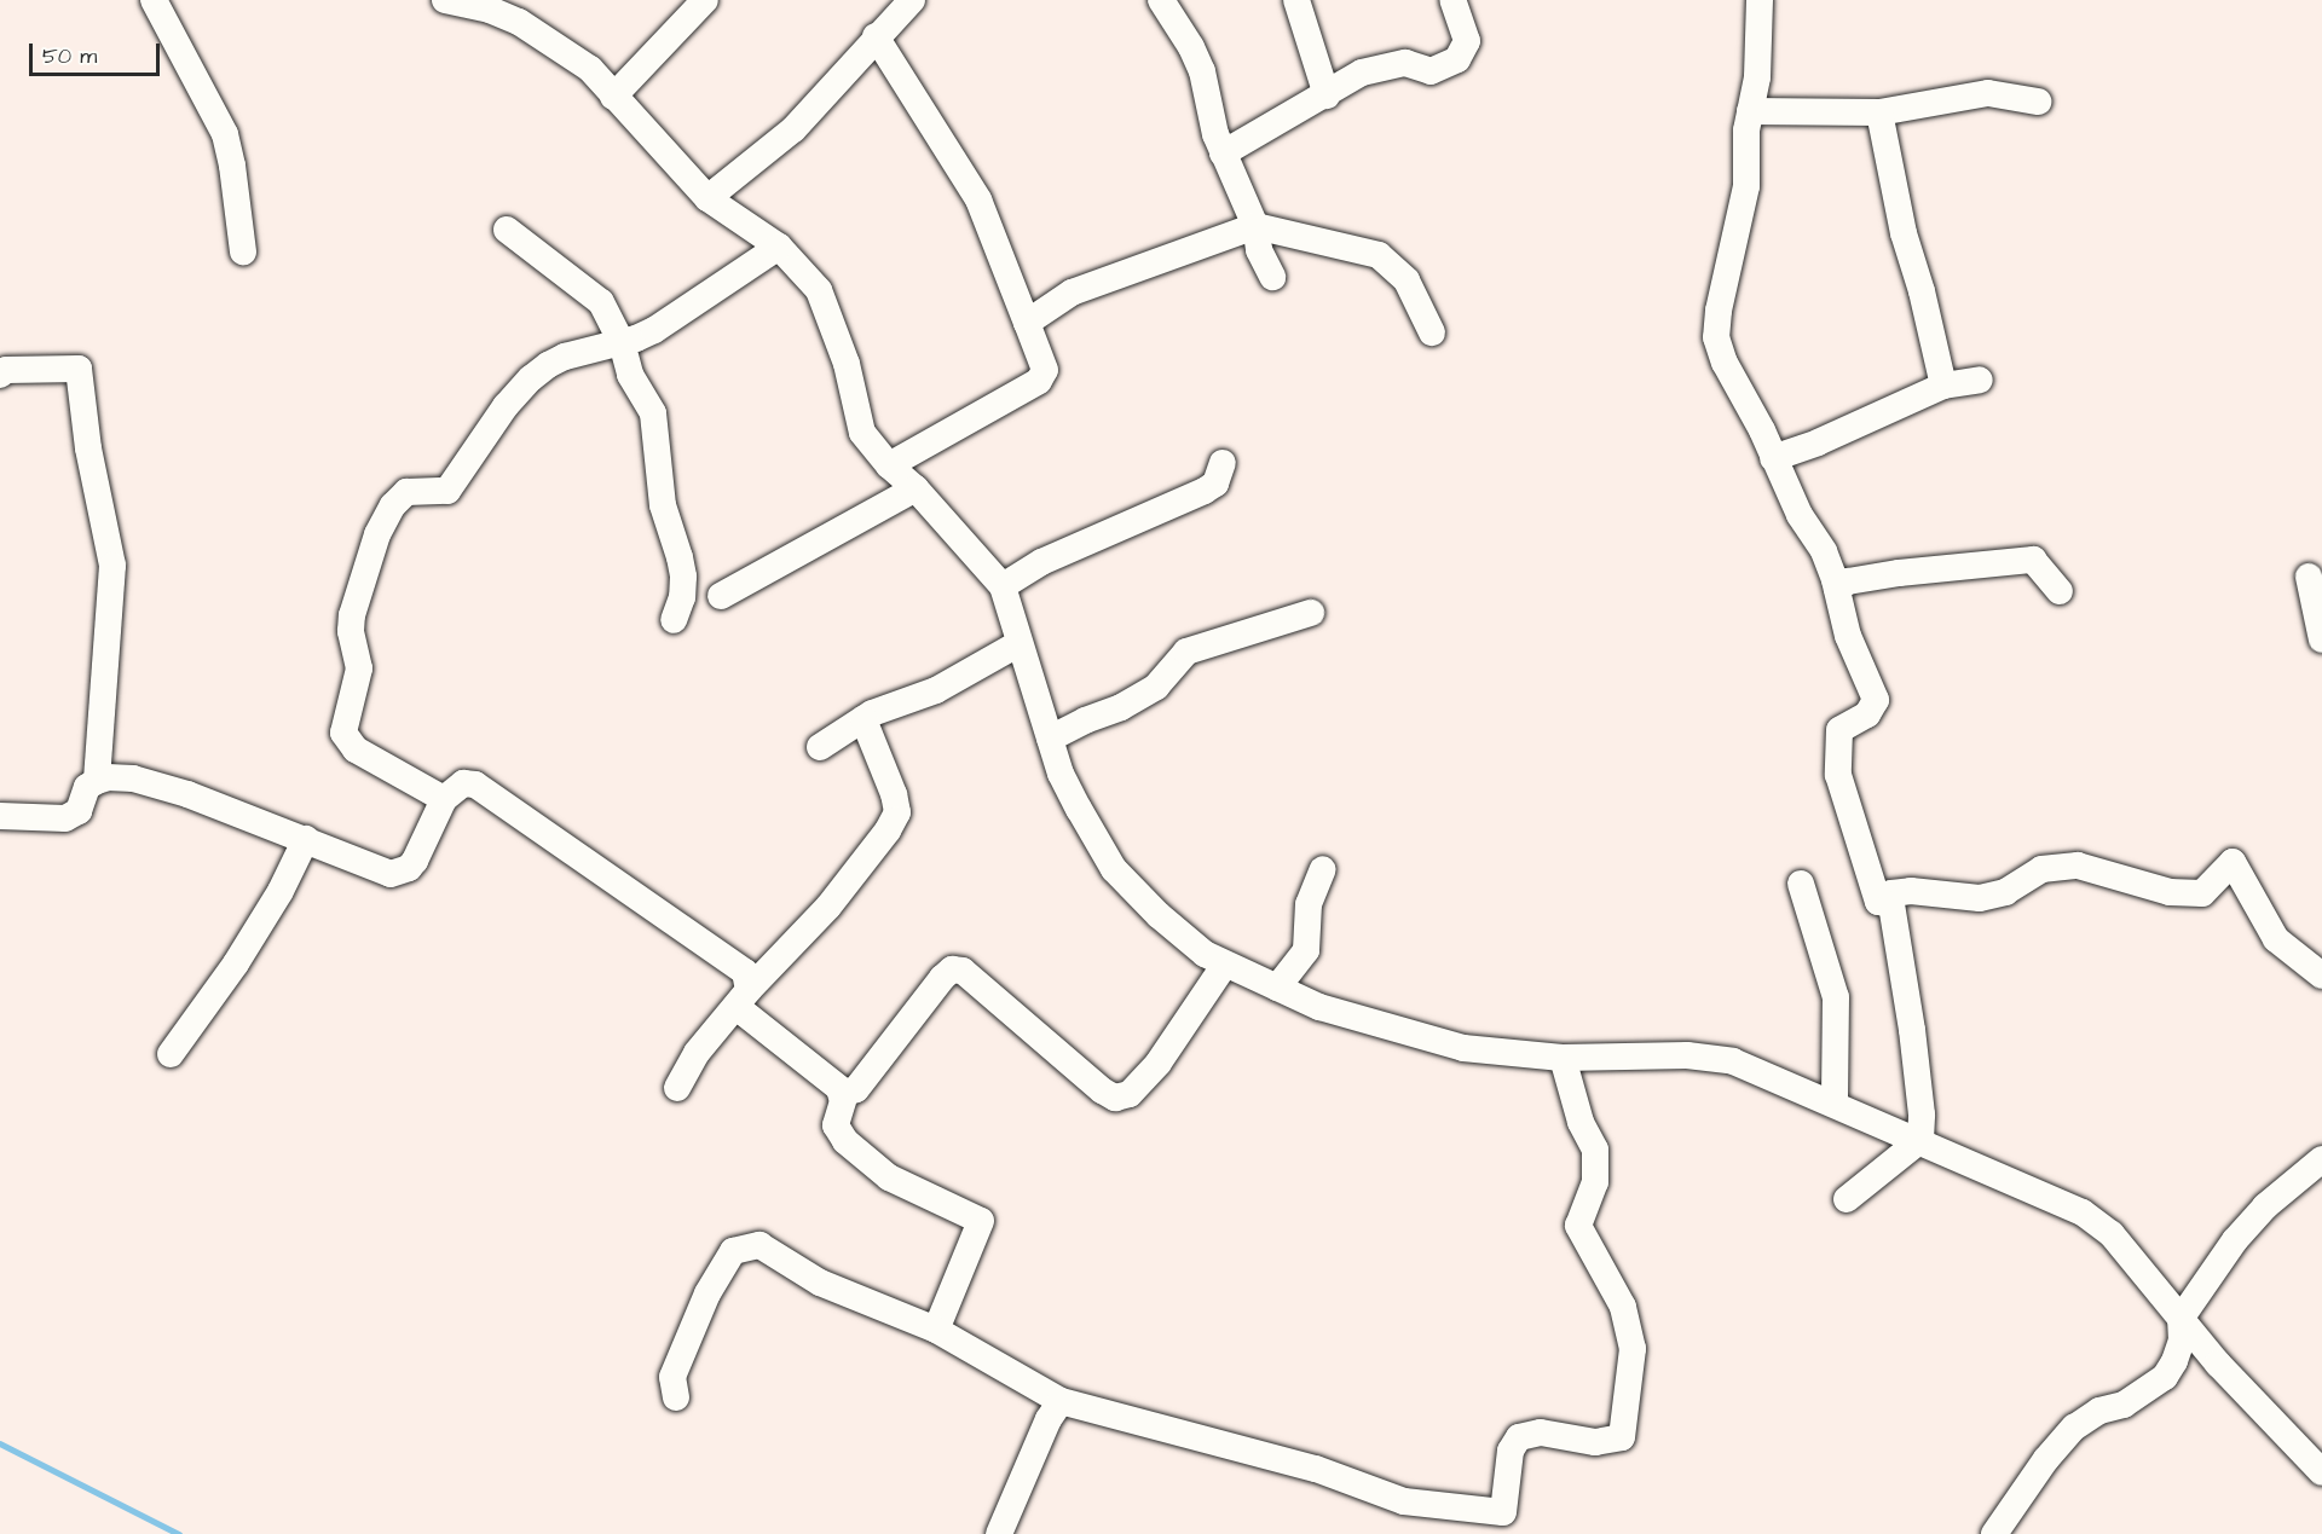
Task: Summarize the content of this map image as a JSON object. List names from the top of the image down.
{
  "scale_bar": "50 m"
}
